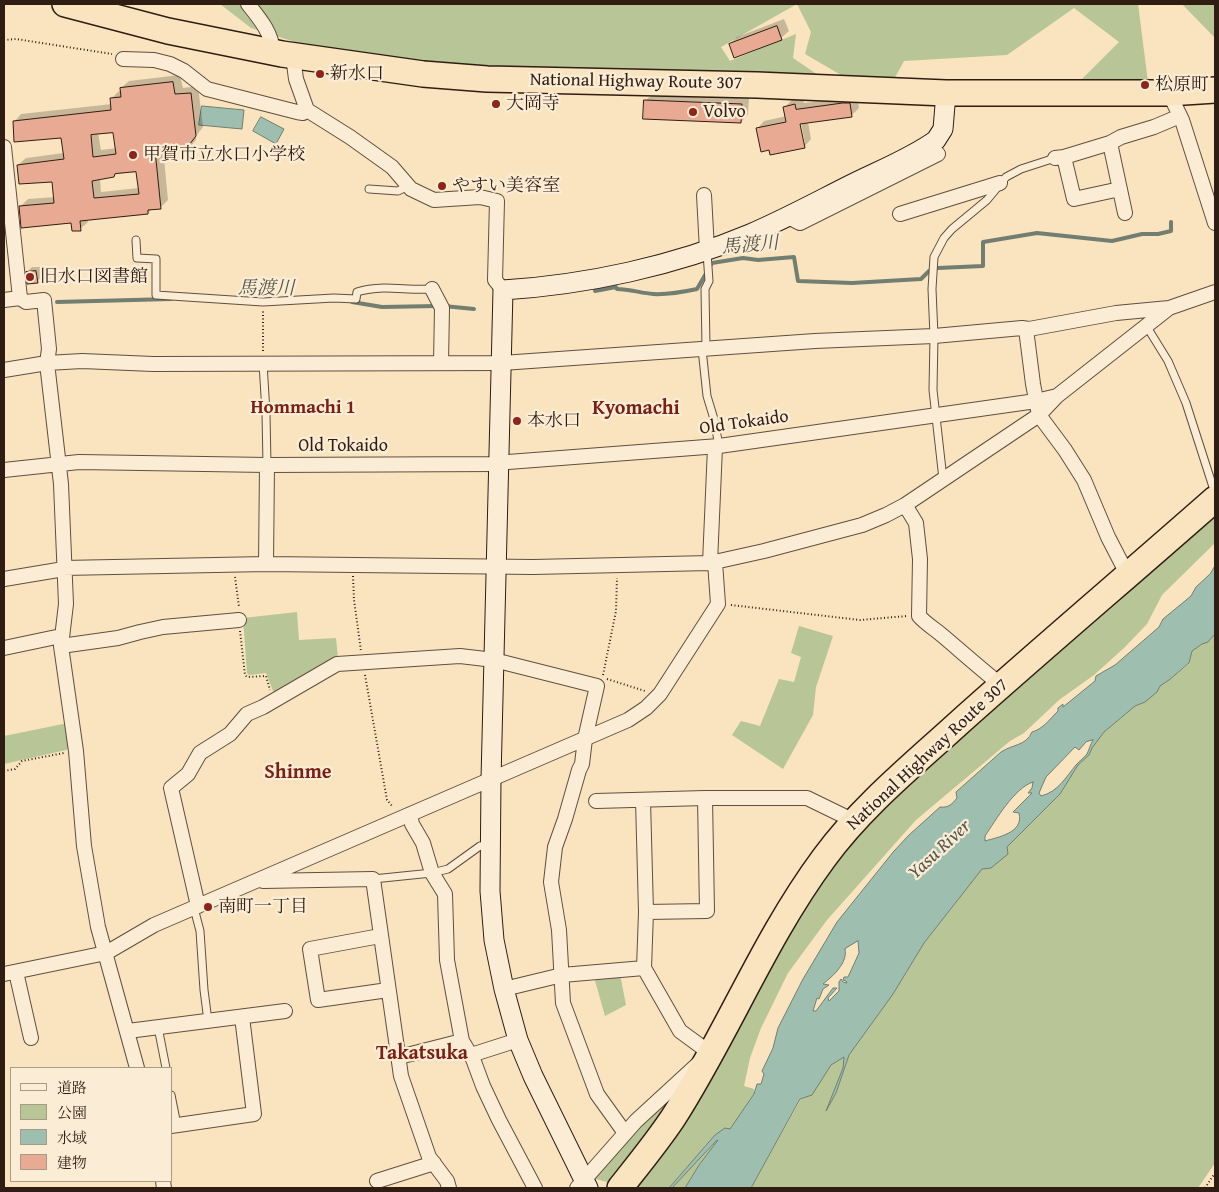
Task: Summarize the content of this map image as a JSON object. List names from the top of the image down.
{
  "streets": {
    "highway": ["National Highway Route 307"],
    "street": ["Old Tokaido"]
  },
  "districts": [
    "Hommachi 1",
    "Kyomachi",
    "Shinme",
    "Takatsuka"
  ],
  "water": ["馬渡川", "Yasu River"],
  "places": [
    "新水口",
    "松原町",
    "大岡寺",
    "Volvo",
    "甲賀市立水口小学校",
    "やすい美容室",
    "旧水口図書館",
    "本水口",
    "南町一丁目"
  ],
  "legend": [
    "道路",
    "公園",
    "水域",
    "建物"
  ]
}
